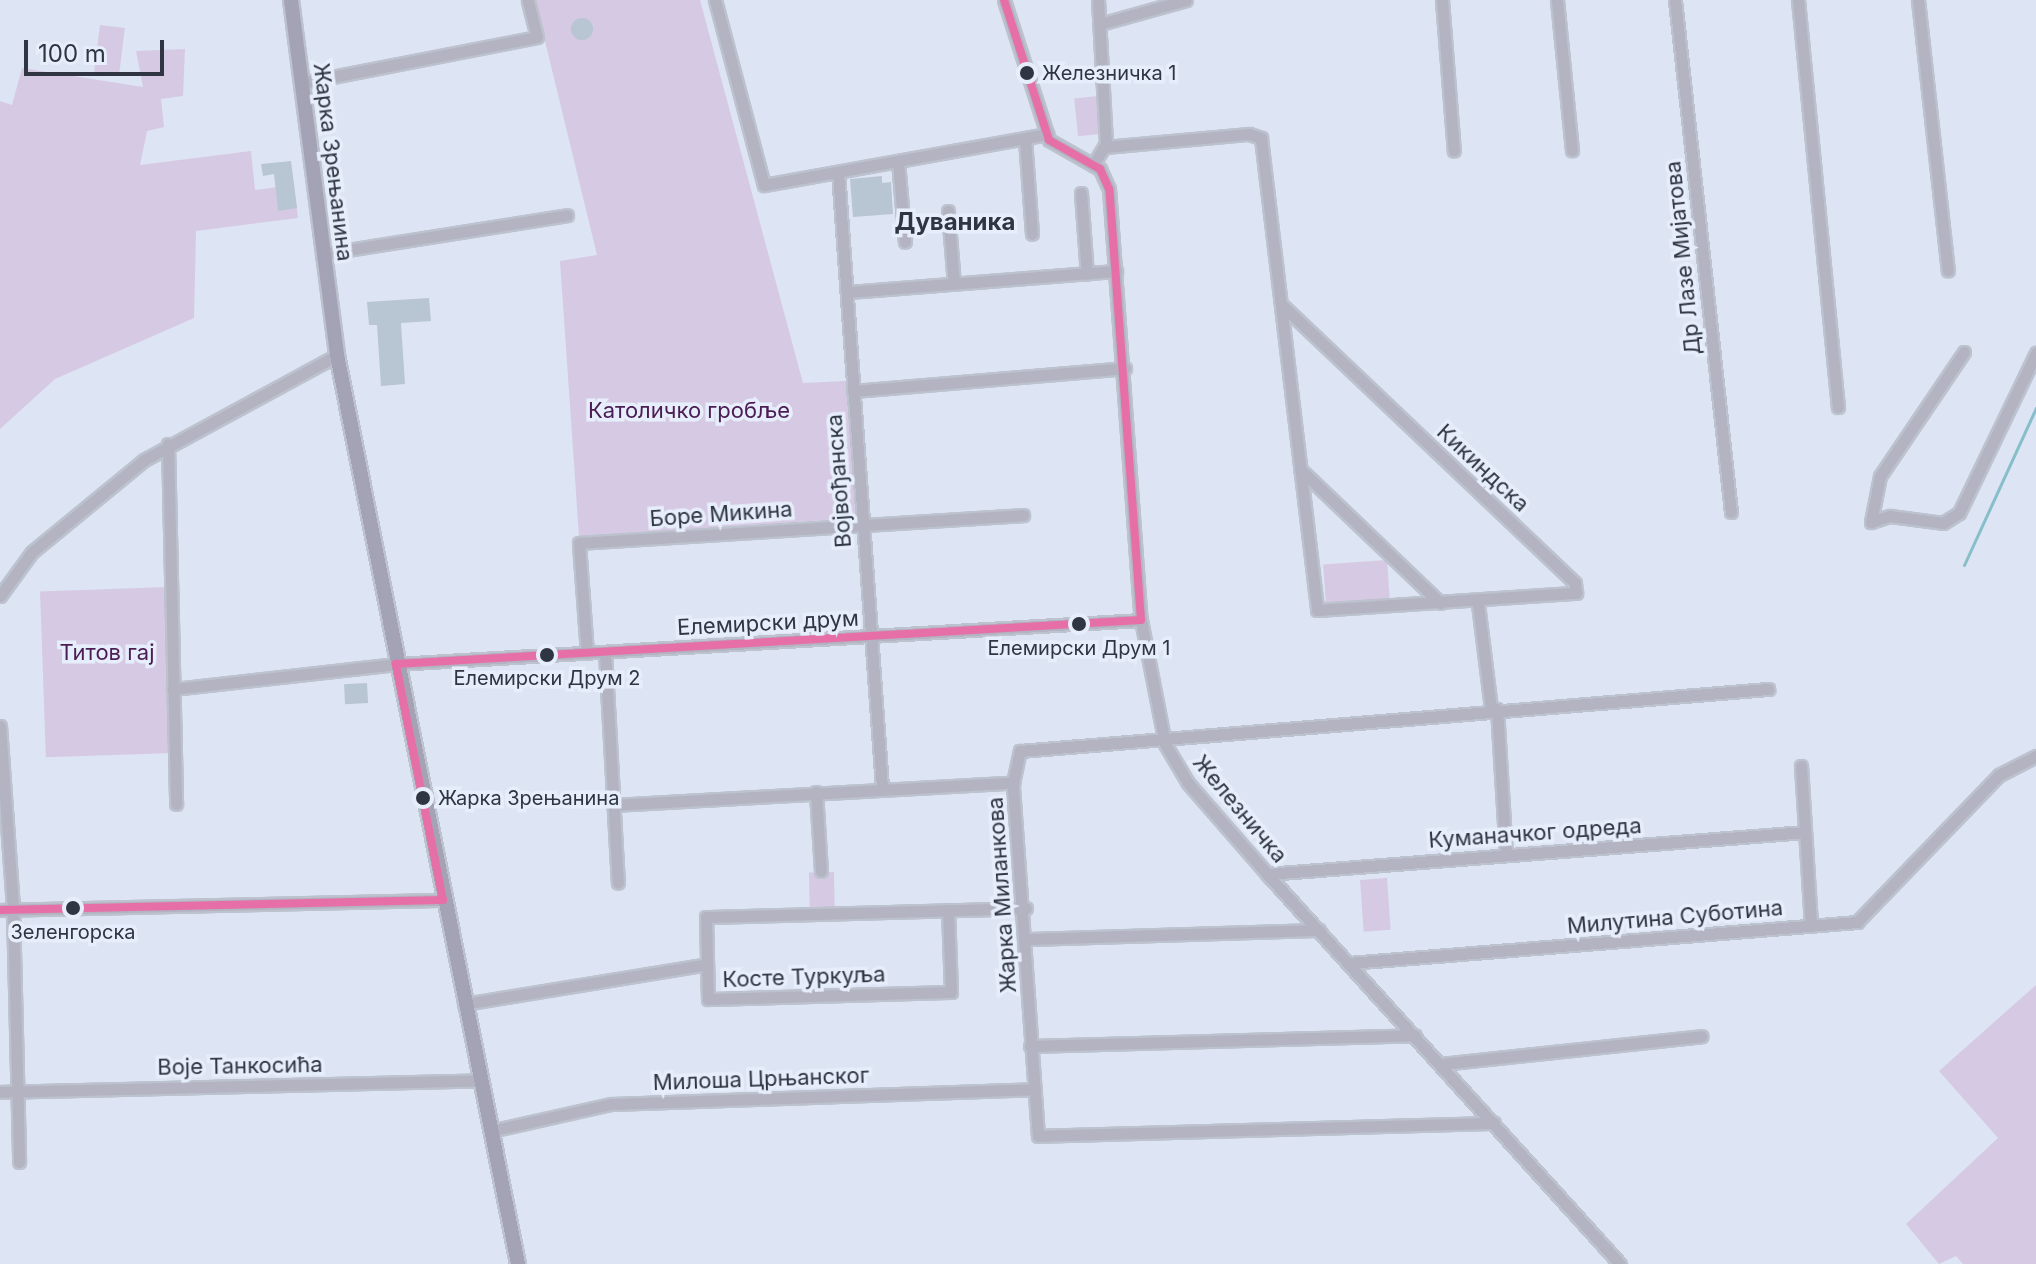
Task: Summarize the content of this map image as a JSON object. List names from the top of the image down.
{
  "streets": {
    "main road": ["Жарка Зрењанина"],
    "street": [
      "Др Лазе Мијатова",
      "Кикиндска",
      "Војвођанска",
      "Боре Микина",
      "Елемирски друм",
      "Железничка",
      "Куманачког одреда",
      "Жарка Миланкова",
      "Милутина Суботина",
      "Косте Туркуља",
      "Воје Танкосића",
      "Милоша Црњанског"
    ]
  },
  "crossings": [
    ["Жарка Зрењанина", "Елемирски друм"],
    ["Жарка Зрењанина", "Воје Танкосића"],
    ["Жарка Зрењанина", "Милоша Црњанског"],
    ["Војвођанска", "Боре Микина"],
    ["Војвођанска", "Елемирски друм"],
    ["Боре Микина", "Елемирски друм"],
    ["Елемирски друм", "Железничка"],
    ["Железничка", "Куманачког одреда"],
    ["Железничка", "Жарка Миланкова"],
    ["Железничка", "Милутина Суботина"],
    ["Жарка Миланкова", "Косте Туркуља"],
    ["Жарка Миланкова", "Милоша Црњанског"]
  ],
  "districts": ["Дуваника"],
  "parks": ["Католичко гробље", "Титов гај"],
  "places": [
    "Железничка 1",
    "Елемирски Друм 1",
    "Елемирски Друм 2",
    "Жарка Зрењанина",
    "Зеленгорска"
  ],
  "scale_bar": "100 m"
}
